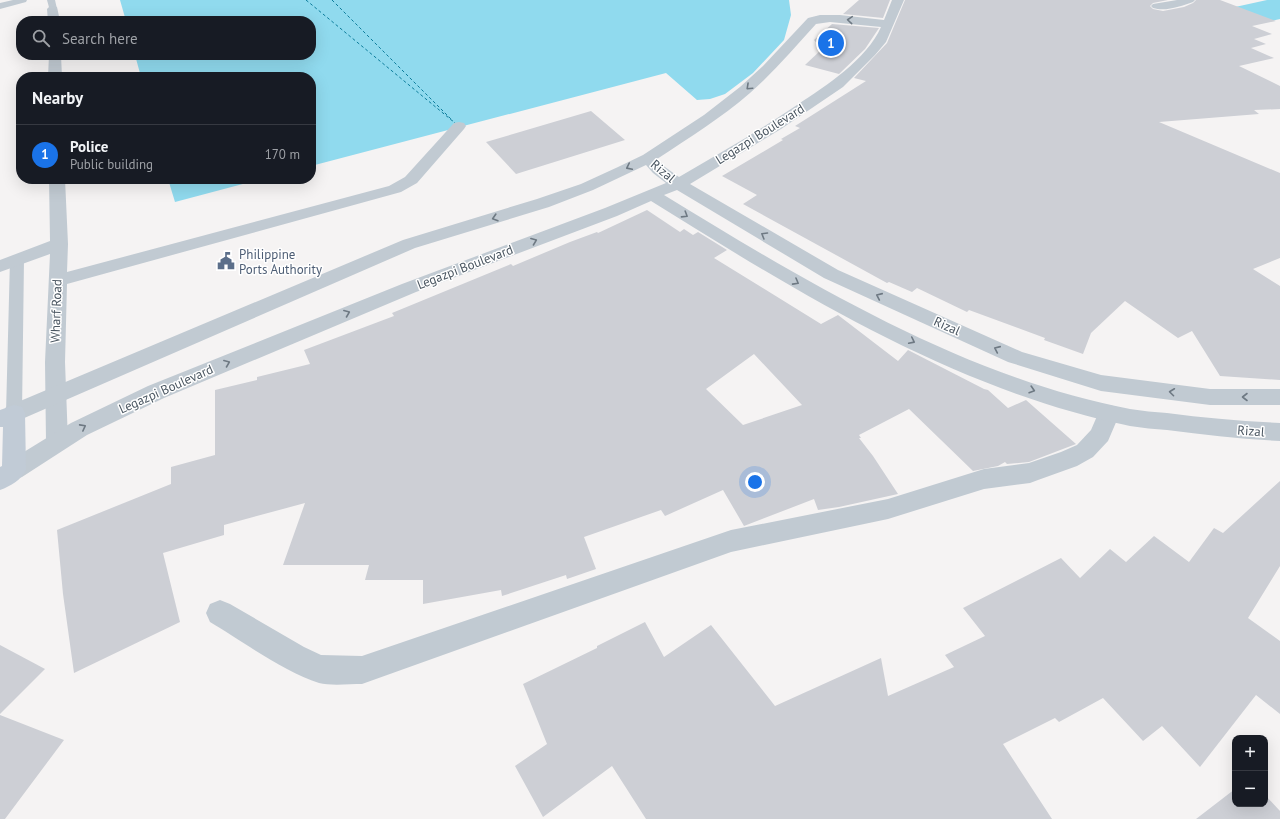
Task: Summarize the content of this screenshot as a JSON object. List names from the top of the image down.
{
  "streets": {
    "street": ["Legazpi Boulevard", "Rizal", "Wharf Road"]
  },
  "crossings": [
    ["Legazpi Boulevard", "Rizal"],
    ["Legazpi Boulevard", "Wharf Road"]
  ],
  "places": {
    "public building": ["Philippine Ports Authority"]
  },
  "page": {
    "search": "Search here",
    "pins": "1",
    "heading": "Nearby",
    "list": [
      {
        "mark": "1",
        "name": "Police",
        "note": "Public building",
        "value": "170 m"
      }
    ],
    "map_buttons": ["+", "−"]
  }
}
